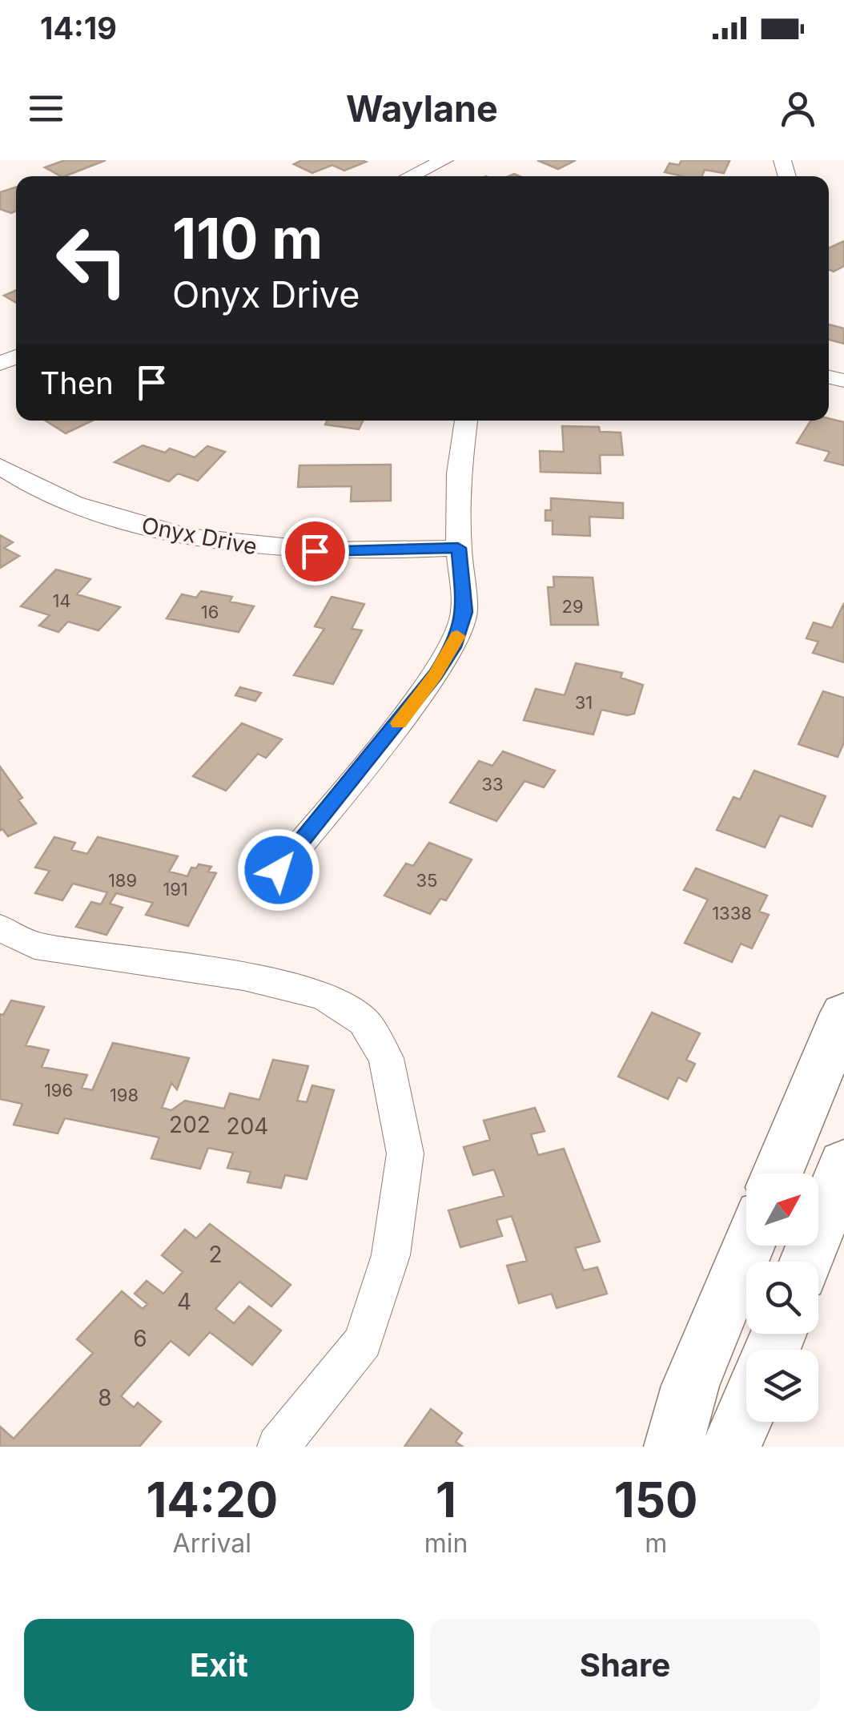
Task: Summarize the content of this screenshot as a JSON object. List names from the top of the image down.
{
  "streets": {
    "street": ["Onyx Drive"]
  },
  "house_numbers": [
    "14",
    "29",
    "16",
    "31",
    "33",
    "189",
    "35",
    "191",
    "1338",
    "196",
    "198",
    "202",
    "204",
    "2",
    "4",
    "6",
    "8"
  ],
  "north": "top right",
  "page": {
    "status": "14:19",
    "header": "Waylane",
    "turn": ["110 m", "Onyx Drive"],
    "then": "Then",
    "eta": [
      "14:20",
      "Arrival",
      "1",
      "min",
      "150",
      "m"
    ],
    "buttons": ["Exit", "Share"]
  }
}
